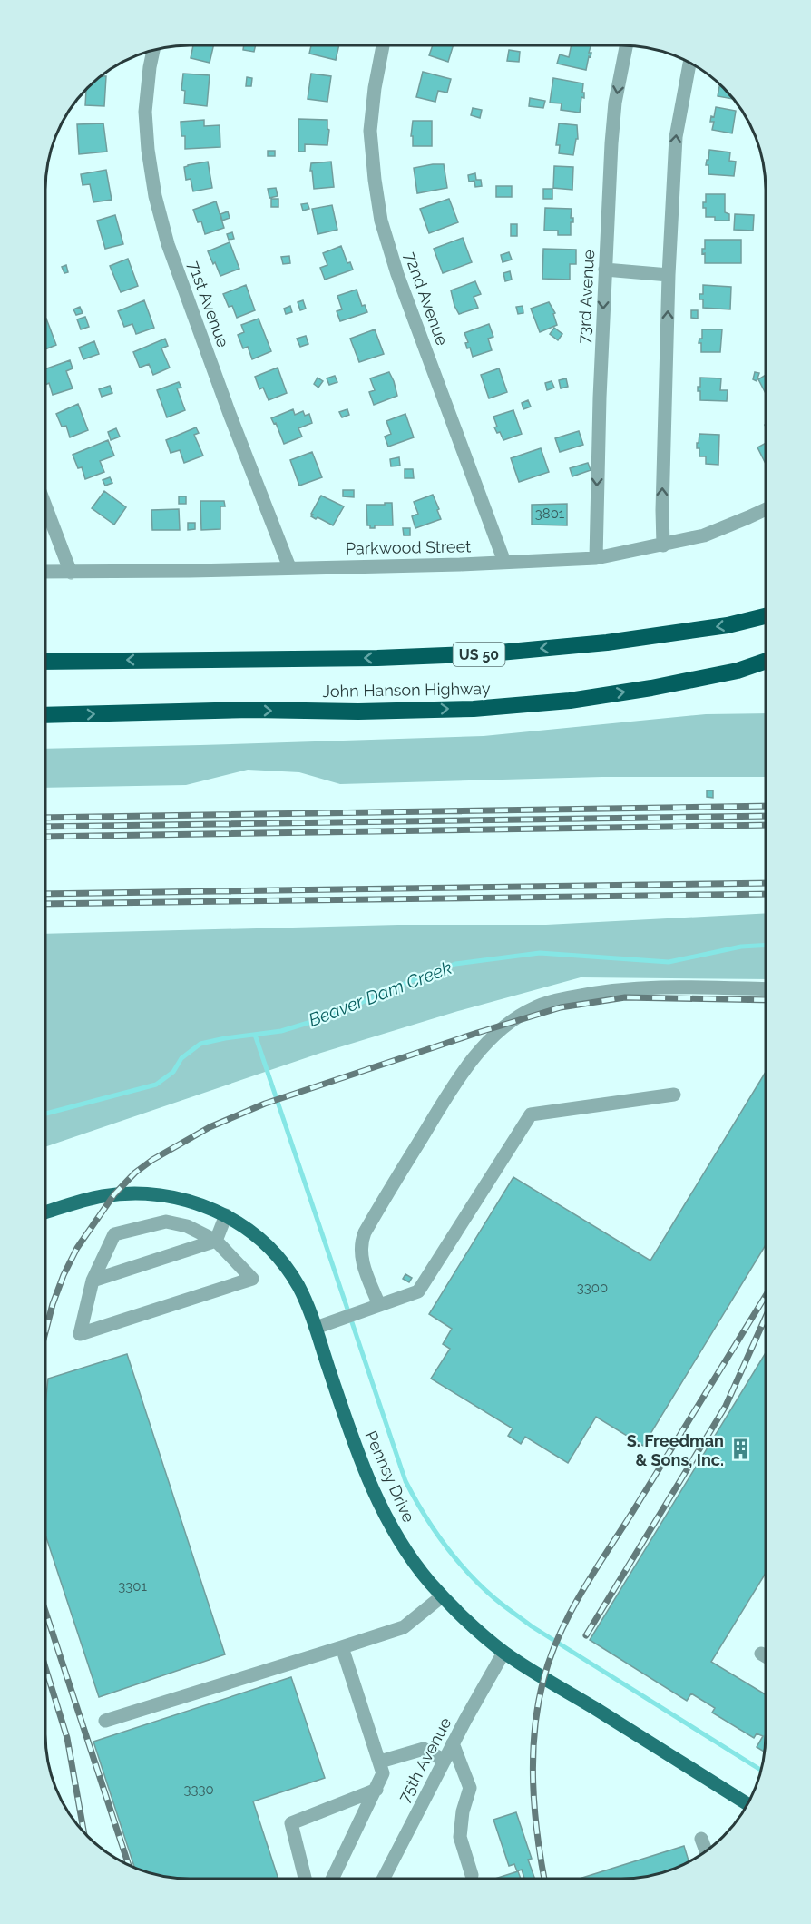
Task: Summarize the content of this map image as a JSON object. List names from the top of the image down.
{
  "streets": {
    "highway": ["US 50", "John Hanson Highway"],
    "main road": ["Pennsy Drive"],
    "street": [
      "73rd Avenue",
      "72nd Avenue",
      "71st Avenue",
      "Parkwood Street",
      "75th Avenue"
    ]
  },
  "crossings": [
    ["73rd Avenue", "Parkwood Street"],
    ["72nd Avenue", "Parkwood Street"],
    ["71st Avenue", "Parkwood Street"],
    ["Pennsy Drive", "75th Avenue"]
  ],
  "water": ["Beaver Dam Creek"],
  "places": {
    "building": ["S. Freedman & Sons, Inc."]
  },
  "house_numbers": [
    "3801",
    "3300",
    "3301",
    "3330"
  ]
}
